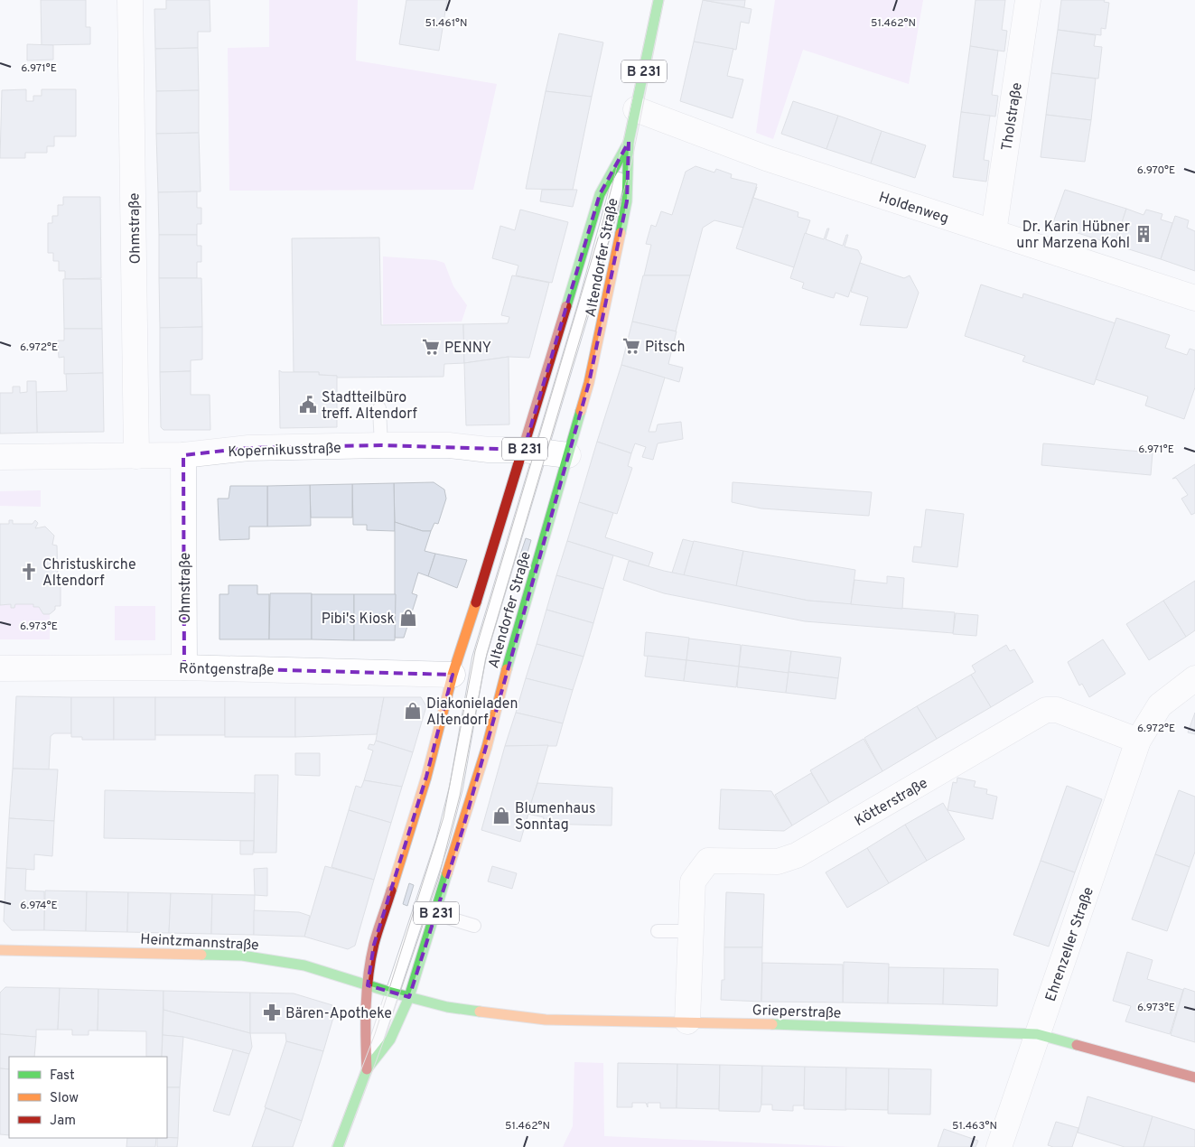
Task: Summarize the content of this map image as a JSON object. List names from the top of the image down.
{
  "streets": {
    "main road": [
      "B 231",
      "Altendorfer Straße",
      "Heintzmannstraße",
      "Grieperstraße"
    ],
    "street": [
      "Tholstraße",
      "Holdenweg",
      "Ohmstraße",
      "Kopernikusstraße",
      "Röntgenstraße",
      "Kötterstraße",
      "Ehrenzeller Straße"
    ]
  },
  "crossings": [
    ["Tholstraße", "Holdenweg"],
    ["Holdenweg", "Altendorfer Straße"],
    ["Ohmstraße", "Kopernikusstraße"],
    ["Ohmstraße", "Röntgenstraße"],
    ["Altendorfer Straße", "Kopernikusstraße"],
    ["Altendorfer Straße", "Röntgenstraße"],
    ["Altendorfer Straße", "Heintzmannstraße"],
    ["Altendorfer Straße", "Grieperstraße"],
    ["Kötterstraße", "Ehrenzeller Straße"],
    ["Kötterstraße", "Grieperstraße"],
    ["Heintzmannstraße", "Grieperstraße"],
    ["Ehrenzeller Straße", "Grieperstraße"]
  ],
  "places": {
    "building": ["Dr. Karin Hübner unr Marzena Kohl"],
    "supermarket": ["Pitsch", "PENNY"],
    "public building": ["Stadtteilbüro treff. Altendorf"],
    "church": ["Christuskirche Altendorf"],
    "shop": ["Pibi's Kiosk", "Diakonieladen Altendorf", "Blumenhaus Sonntag"],
    "pharmacy": ["Bären-Apotheke"]
  },
  "legend": ["Fast", "Slow", "Jam"],
  "coordinates": [
    "51.461°N",
    "51.462°N",
    "6.971°E",
    "6.970°E",
    "6.972°E",
    "6.973°E",
    "6.974°E",
    "51.463°N"
  ]
}
